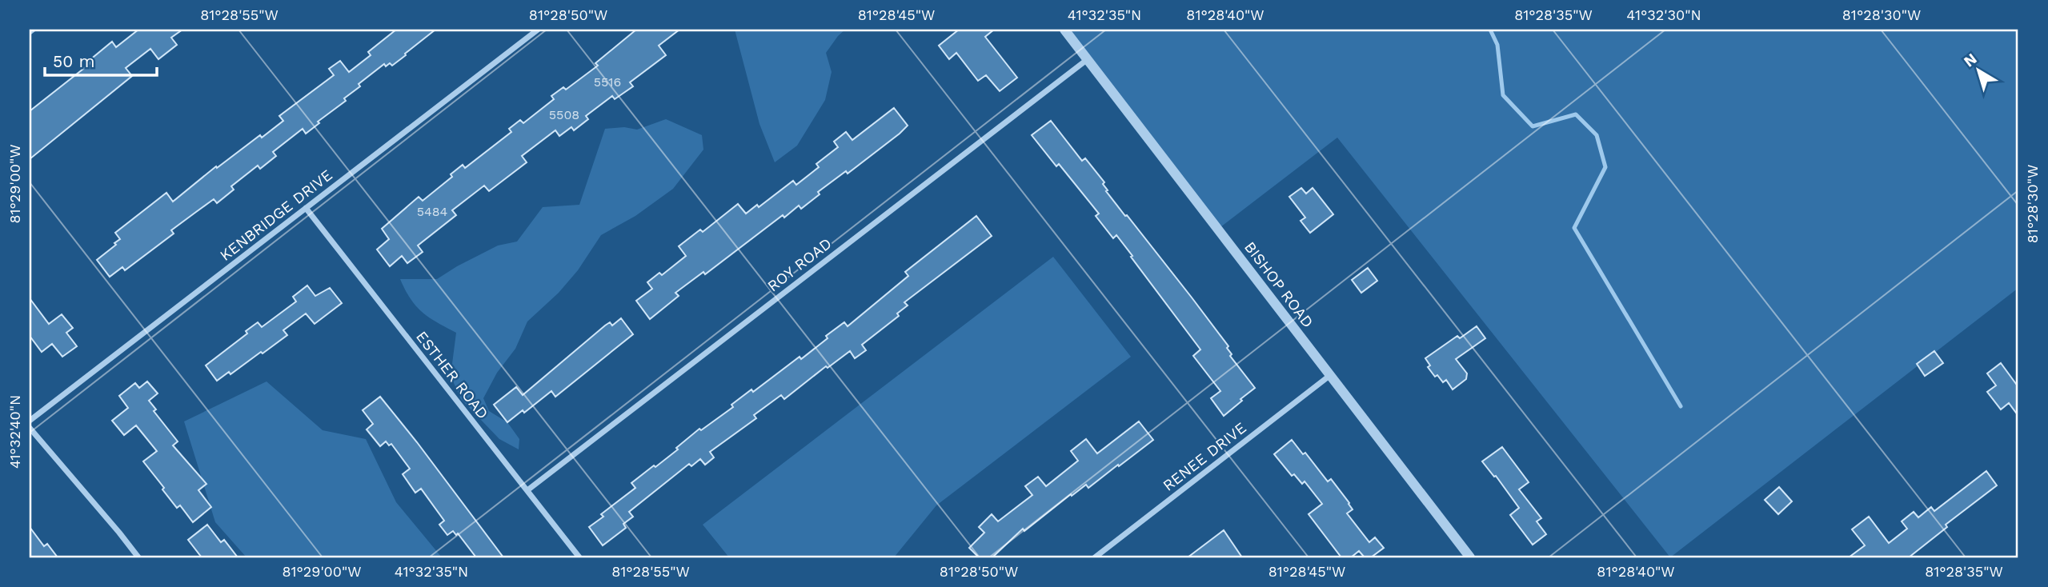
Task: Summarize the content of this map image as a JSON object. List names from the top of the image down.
{
  "streets": {
    "street": [
      "KENBRIDGE DRIVE",
      "ROY ROAD",
      "BISHOP ROAD",
      "ESTHER ROAD",
      "RENEE DRIVE"
    ]
  },
  "crossings": [
    ["KENBRIDGE DRIVE", "ESTHER ROAD"],
    ["ROY ROAD", "BISHOP ROAD"],
    ["ROY ROAD", "ESTHER ROAD"],
    ["BISHOP ROAD", "RENEE DRIVE"]
  ],
  "house_numbers": ["5516", "5508", "5484"],
  "scale_bar": "50 m",
  "north": "top left",
  "coordinates": [
    "81°28'55\"W",
    "81°28'50\"W",
    "81°28'45\"W",
    "41°32'35\"N",
    "81°28'40\"W",
    "81°28'35\"W",
    "41°32'30\"N",
    "81°28'30\"W",
    "81°29'00\"W",
    "41°32'40\"N"
  ]
}
